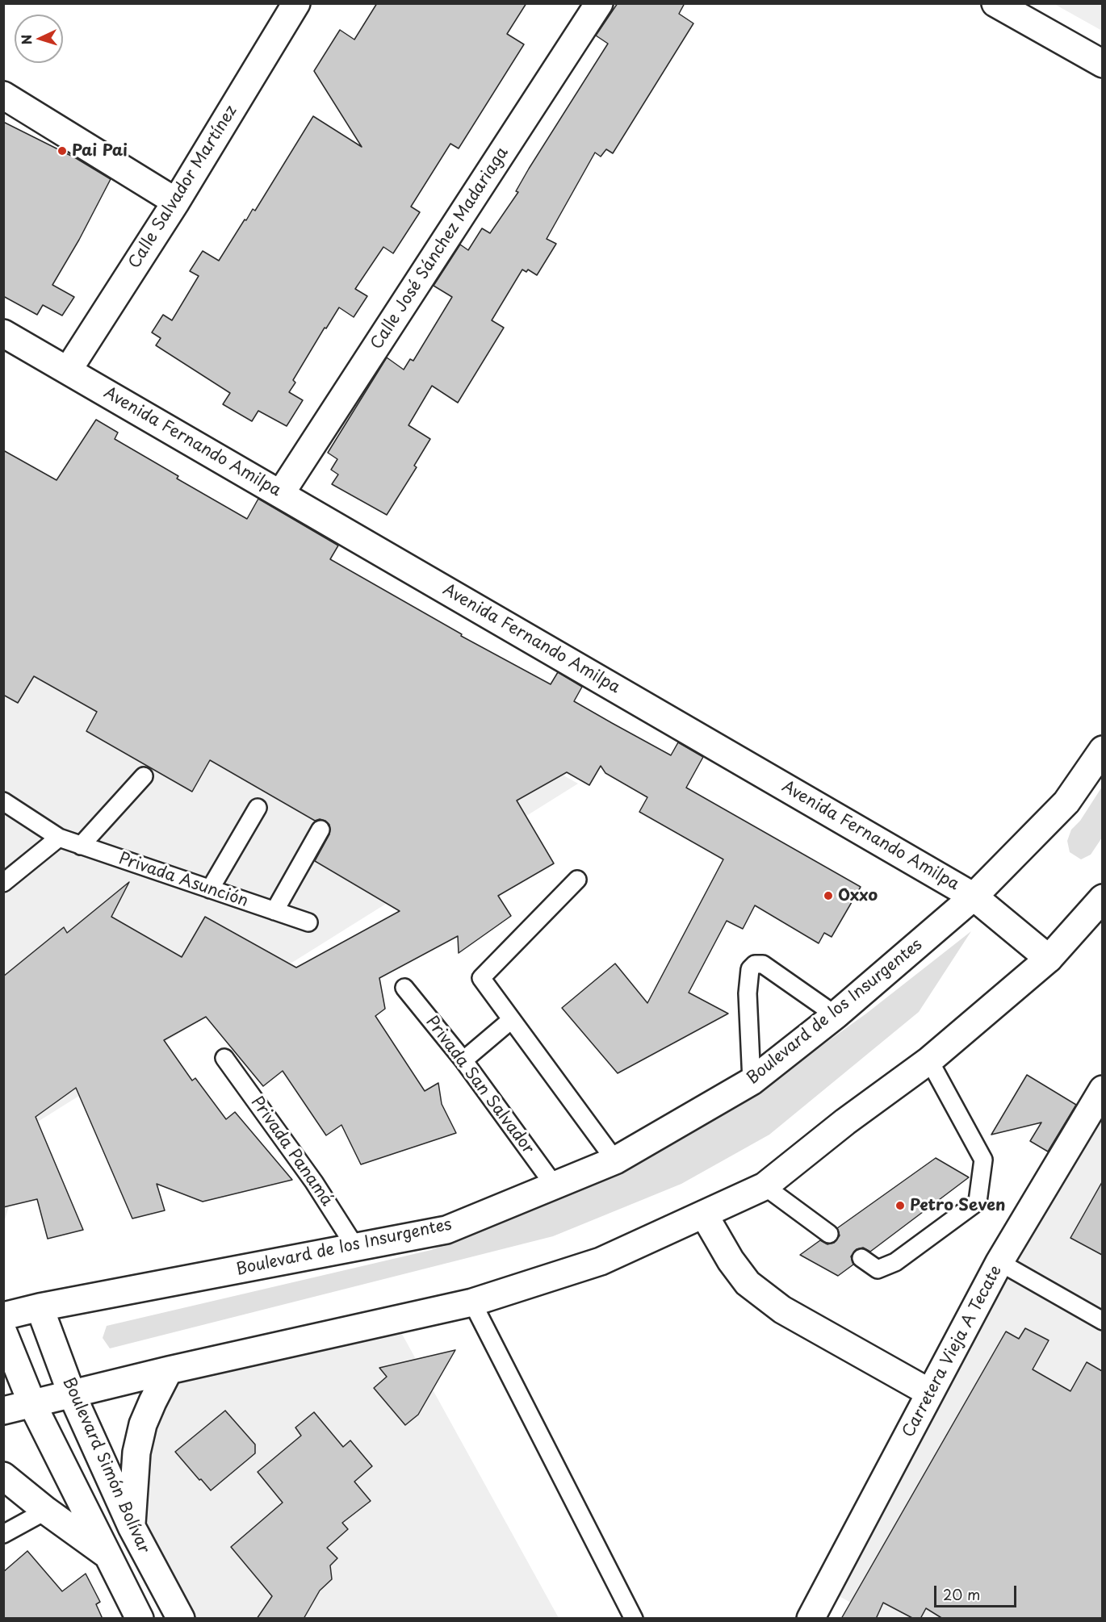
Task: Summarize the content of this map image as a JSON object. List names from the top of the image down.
{
  "streets": {
    "main road": [
      "Calle Salvador Martínez",
      "Calle José Sánchez Madariaga",
      "Avenida Fernando Amilpa",
      "Boulevard de los Insurgentes",
      "Carretera Vieja A Tecate",
      "Boulevard Simón Bolívar"
    ],
    "lane": ["Privada Asunción", "Privada San Salvador", "Privada Panamá"]
  },
  "crossings": [
    ["Calle Salvador Martínez", "Avenida Fernando Amilpa"],
    ["Calle José Sánchez Madariaga", "Avenida Fernando Amilpa"],
    ["Avenida Fernando Amilpa", "Boulevard de los Insurgentes"],
    ["Boulevard de los Insurgentes", "Privada San Salvador"],
    ["Boulevard de los Insurgentes", "Privada Panamá"],
    ["Boulevard de los Insurgentes", "Boulevard Simón Bolívar"]
  ],
  "places": ["Pai Pai", "Oxxo", "Petro Seven"],
  "scale_bar": "20 m",
  "north": "left"
}
